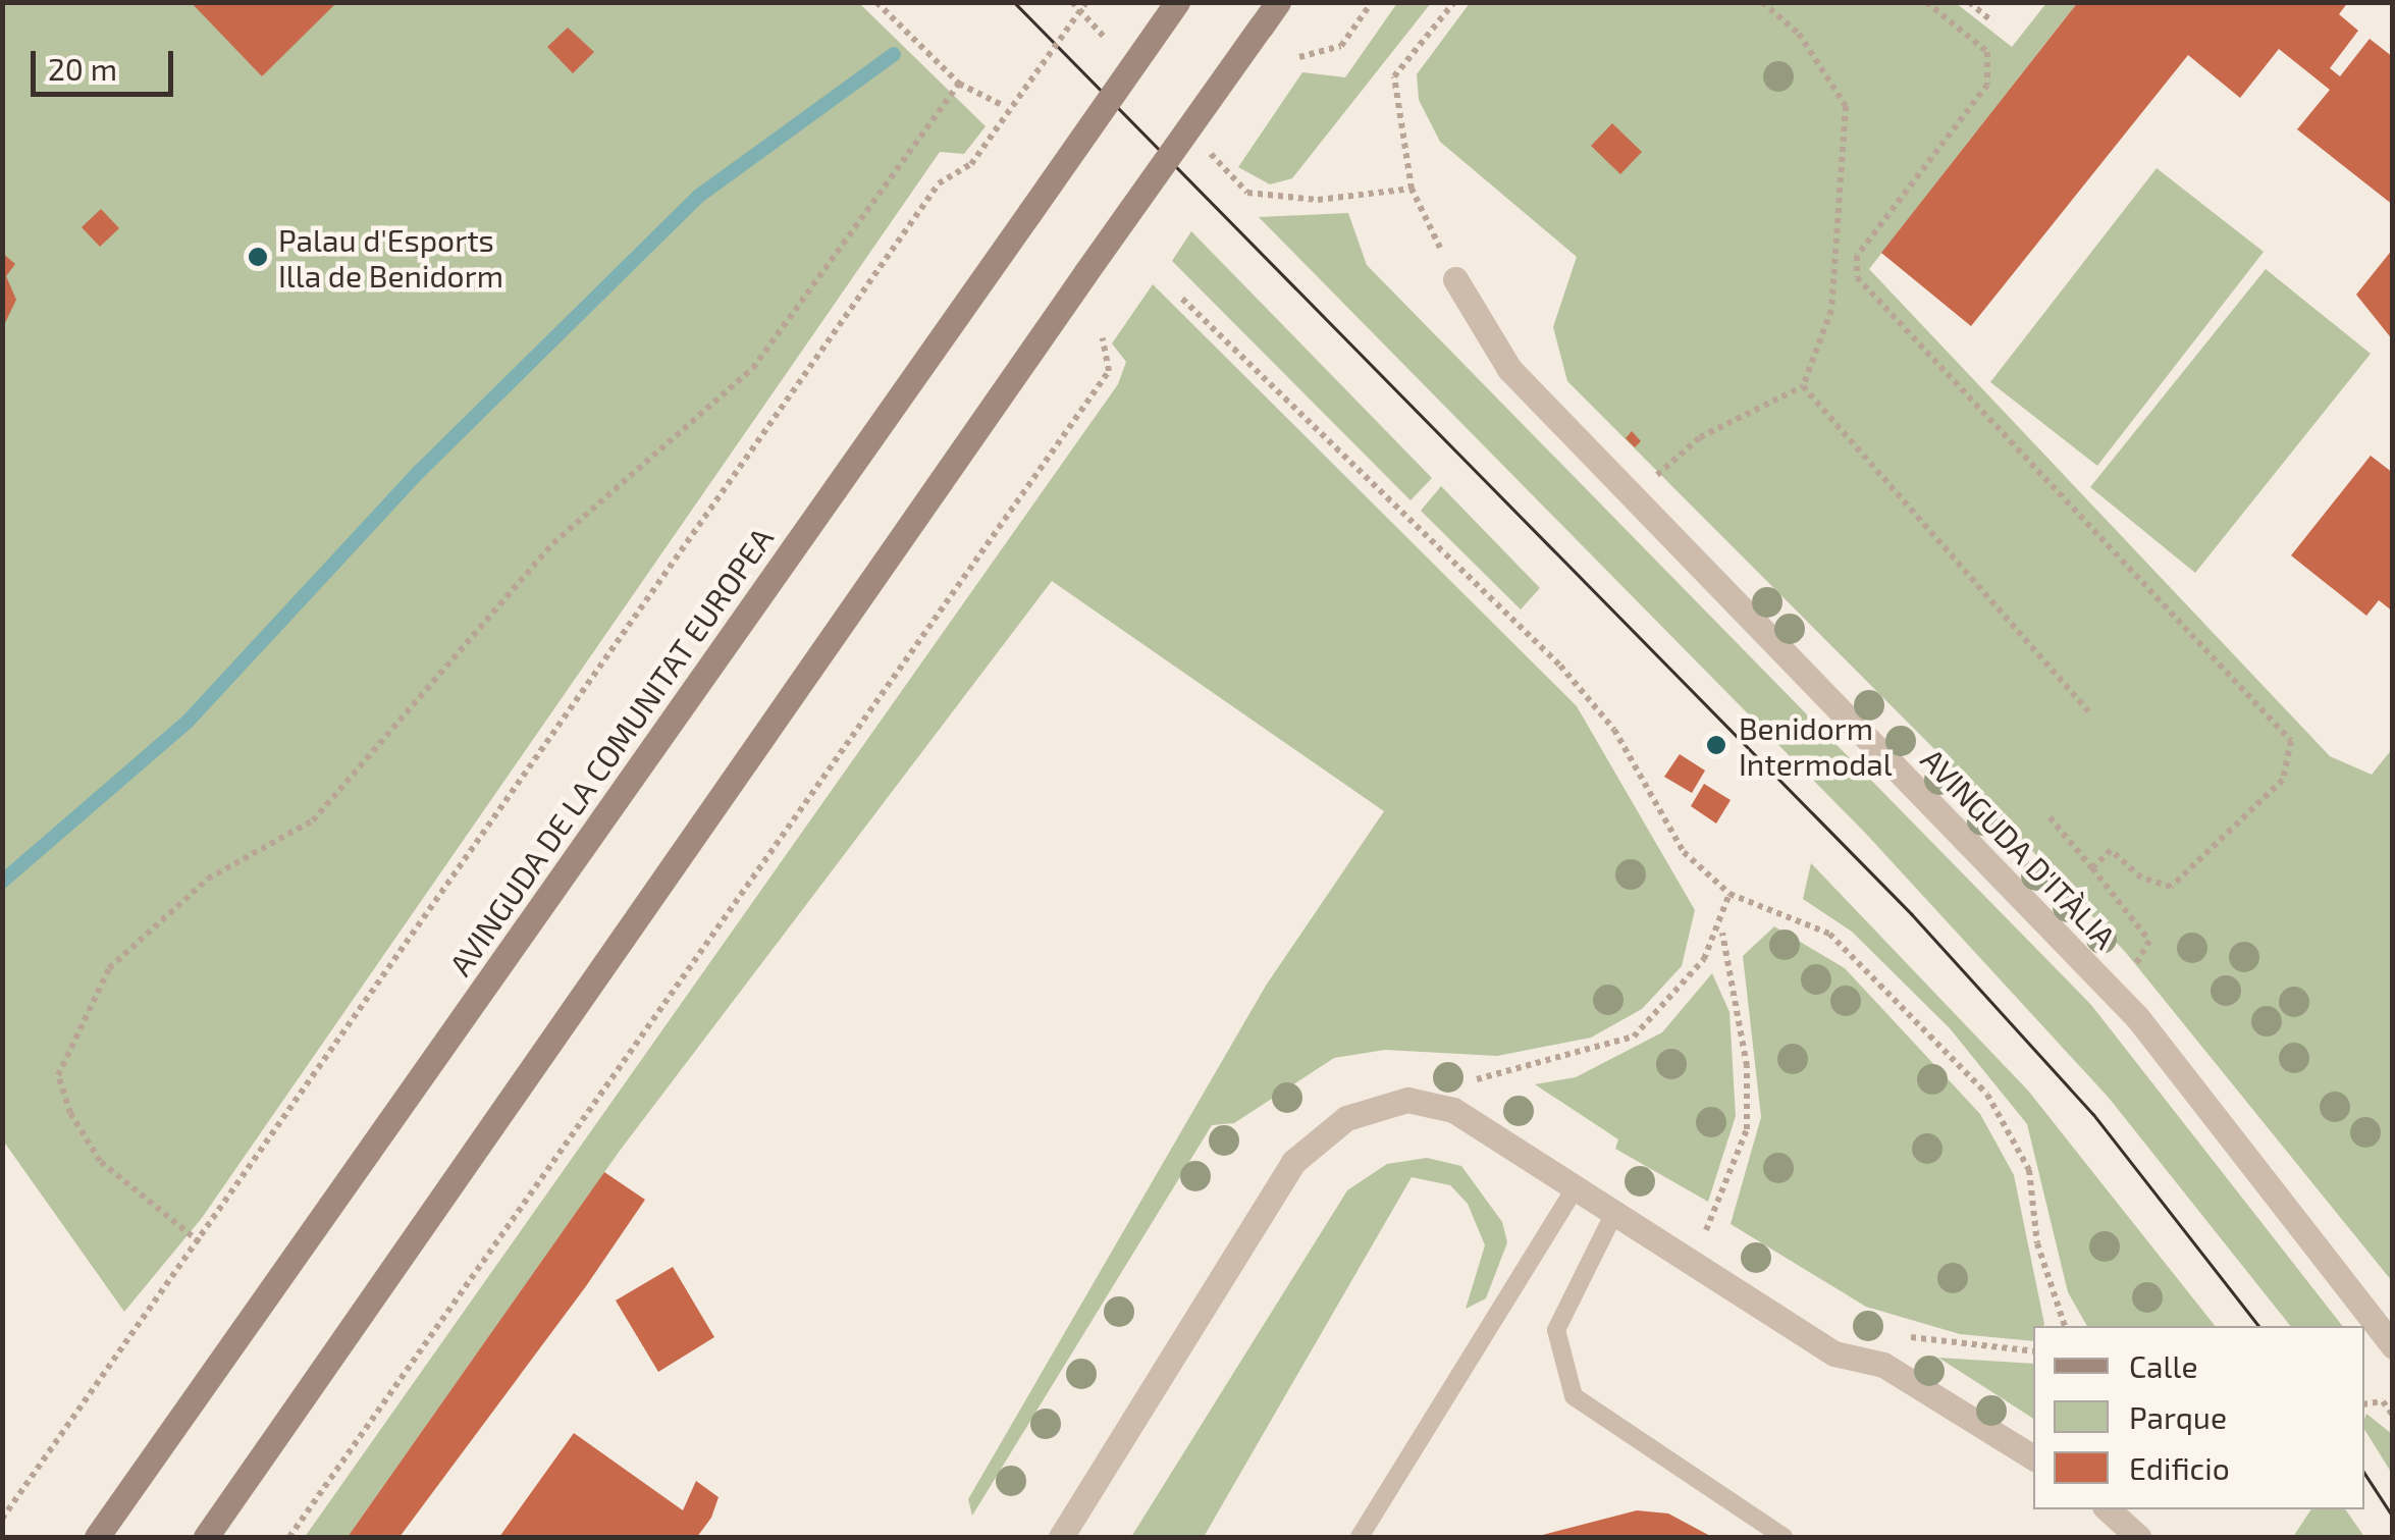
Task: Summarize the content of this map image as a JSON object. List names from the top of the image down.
{
  "streets": {
    "main road": ["AVINGUDA DE LA COMUNITAT EUROPEA"],
    "street": ["AVINGUDA D'ITÀLIA"]
  },
  "places": ["Palau d'Esports Illa de Benidorm", "Benidorm Intermodal"],
  "legend": ["Calle", "Parque", "Edificio"],
  "scale_bar": "20 m"
}
